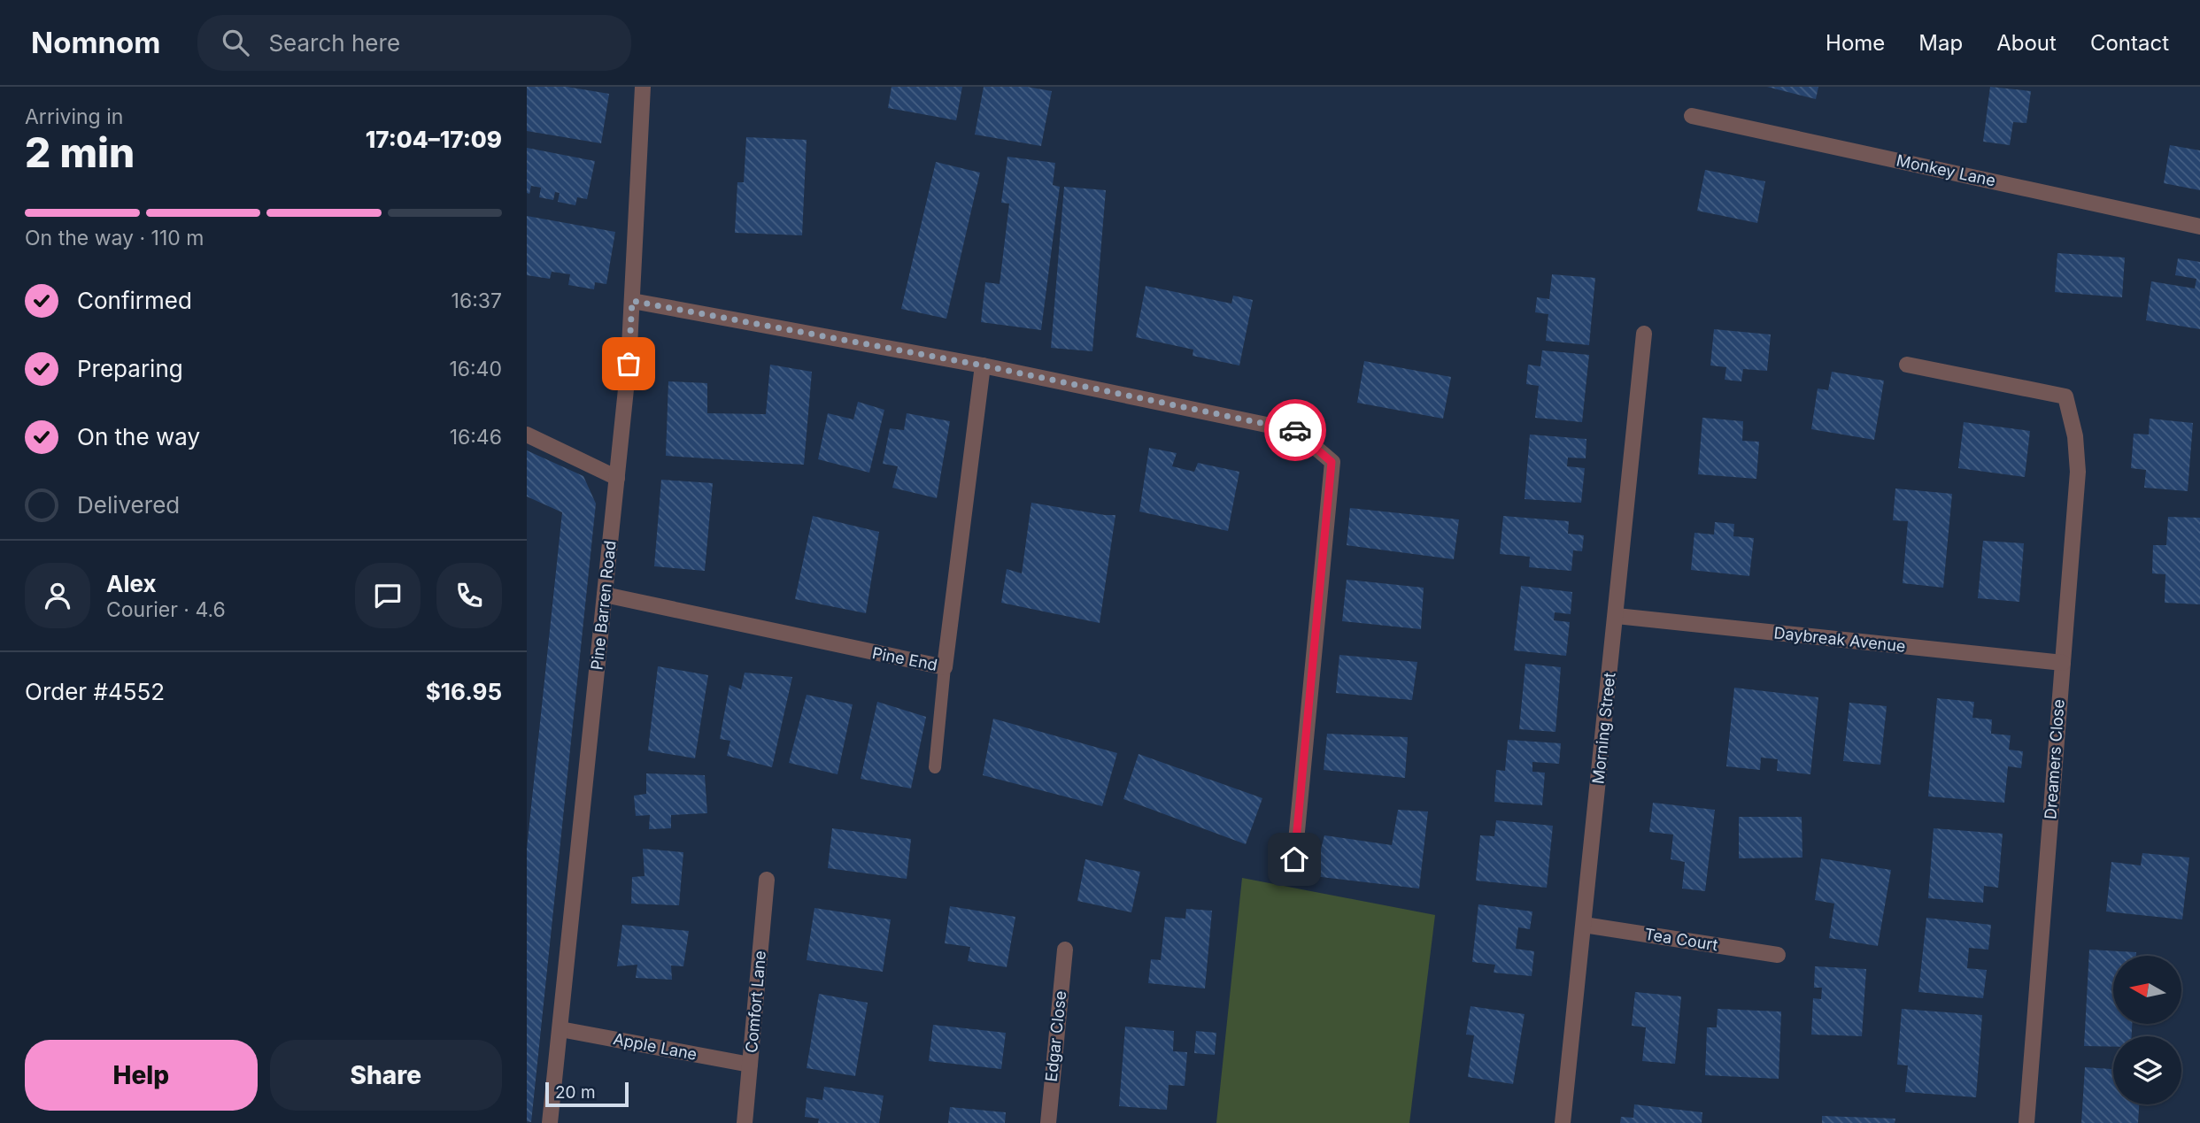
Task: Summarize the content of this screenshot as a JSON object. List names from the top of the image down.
{
  "streets": {
    "street": [
      "Monkey Lane",
      "Pine Barren Road",
      "Daybreak Avenue",
      "Pine End",
      "Morning Street",
      "Dreamers Close",
      "Tea Court",
      "Comfort Lane",
      "Edgar Close",
      "Apple Lane"
    ]
  },
  "crossings": [
    ["Pine Barren Road", "Pine End"],
    ["Pine Barren Road", "Apple Lane"],
    ["Daybreak Avenue", "Morning Street"],
    ["Daybreak Avenue", "Dreamers Close"],
    ["Morning Street", "Tea Court"],
    ["Comfort Lane", "Apple Lane"]
  ],
  "scale_bar": "20 m",
  "north": "left",
  "page": {
    "header": "Nomnom",
    "search": "Search here",
    "nav": [
      "Home",
      "Map",
      "About",
      "Contact"
    ],
    "heading": ["2 min", "Arriving in", "17:04–17:09"],
    "panel": [
      "Alex",
      "Courier · 4.6",
      "Order #4552",
      "$16.95"
    ],
    "bar": "On the way · 110 m",
    "list": [
      ["Confirmed", "16:37"],
      ["Preparing", "16:40"],
      ["On the way", "16:46"],
      "Delivered"
    ],
    "buttons": ["Help", "Share"],
    "scale": "20 m"
  }
}
